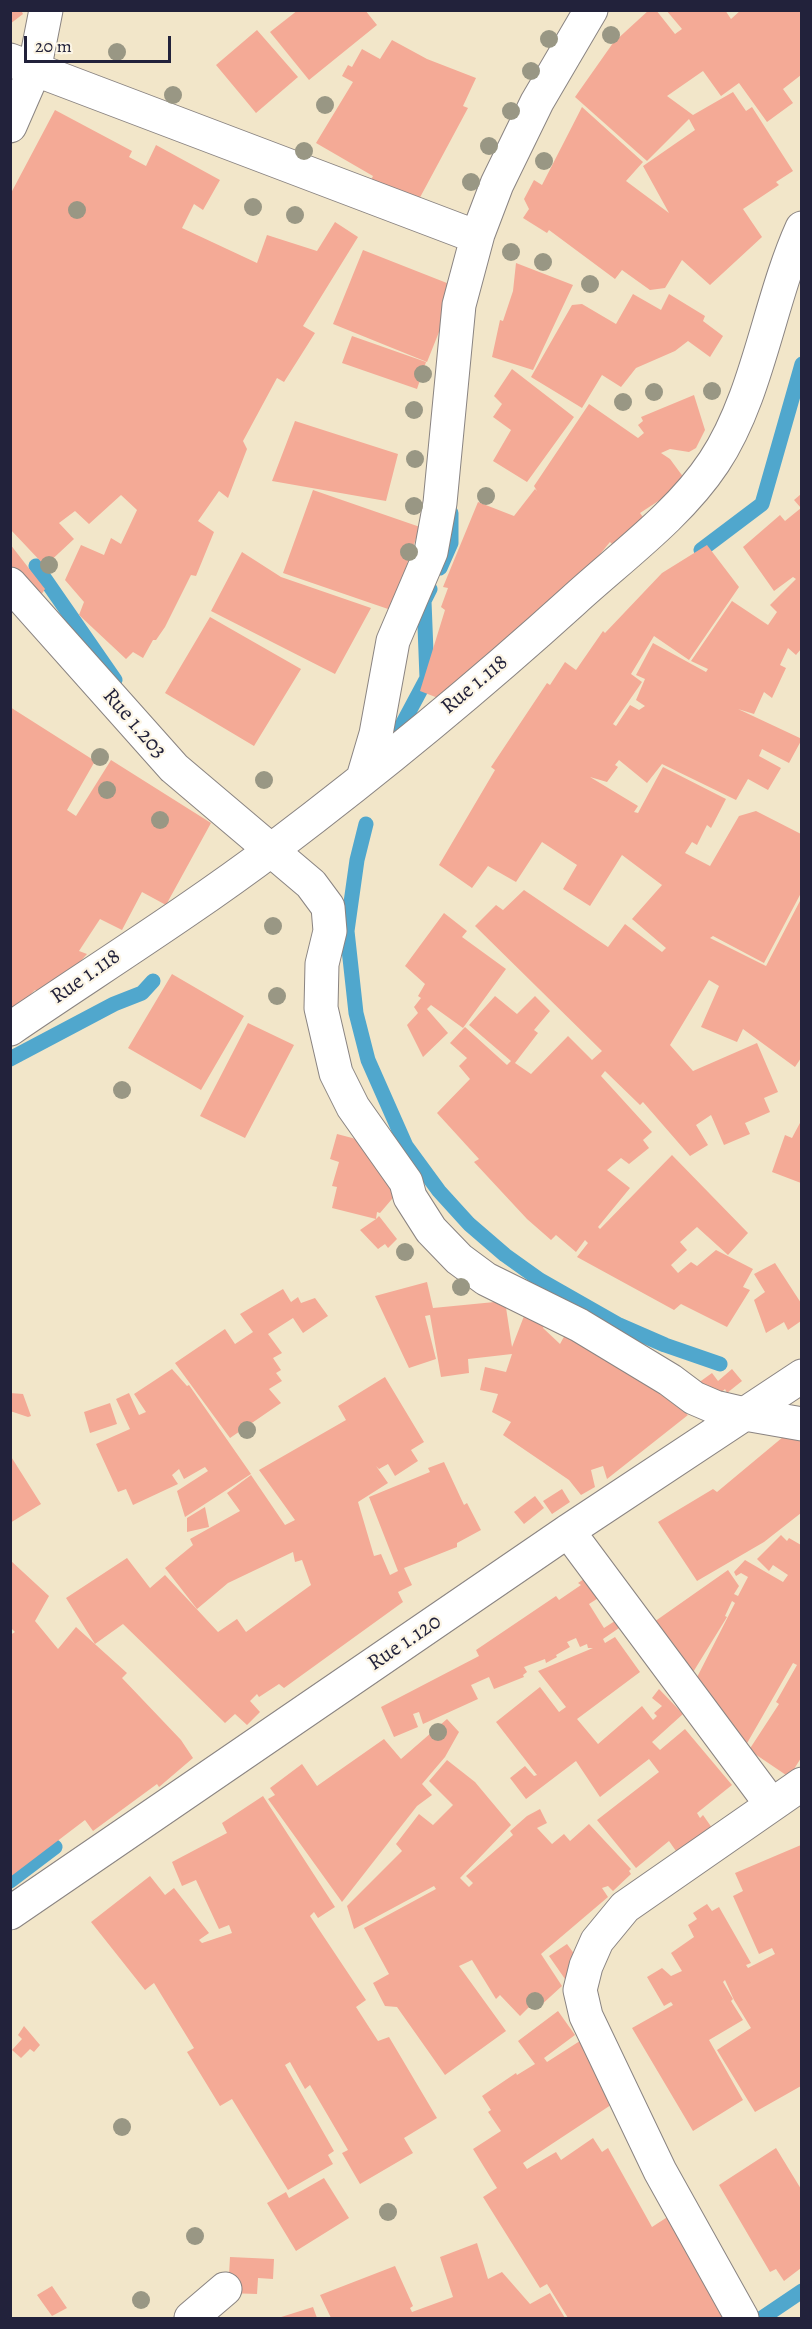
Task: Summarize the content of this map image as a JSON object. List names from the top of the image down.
{
  "streets": {
    "street": ["Rue 1.118", "Rue 1.203", "Rue 1.120"]
  },
  "crossings": [
    ["Rue 1.118", "Rue 1.203"],
    ["Rue 1.203", "Rue 1.120"]
  ],
  "scale_bar": "20 m"
}
